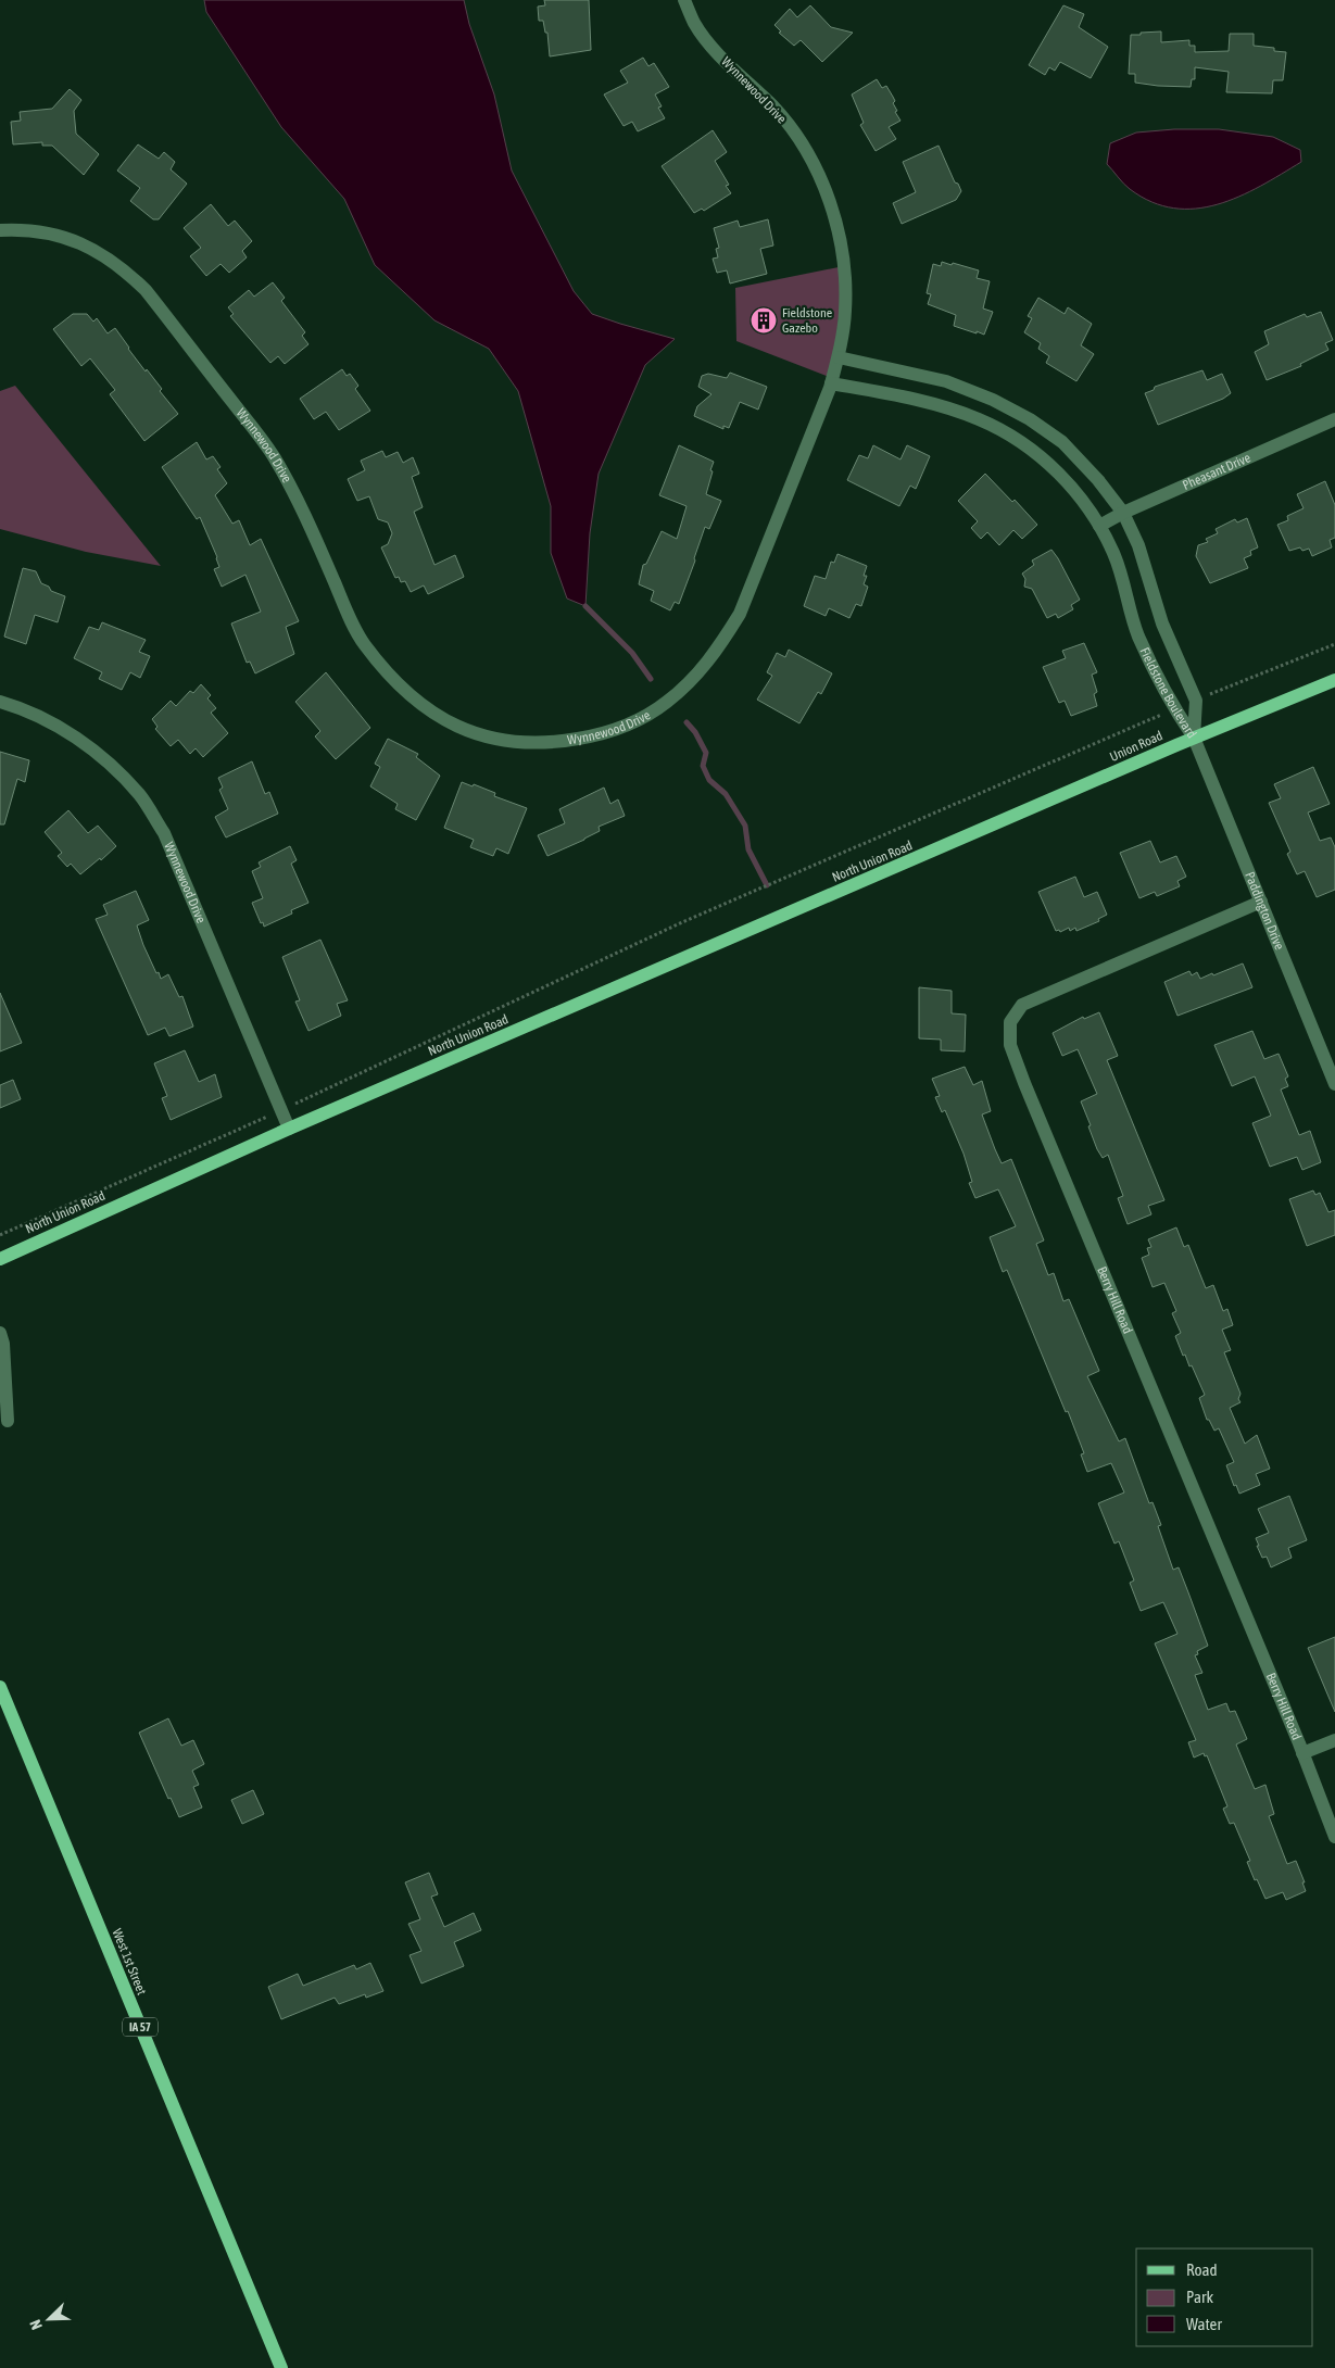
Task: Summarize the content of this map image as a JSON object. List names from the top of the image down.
{
  "streets": {
    "main road": [
      "Union Road",
      "North Union Road",
      "West 1st Street",
      "IA 57"
    ],
    "street": [
      "Wynnewood Drive",
      "Pheasant Drive",
      "Fieldstone Boulevard",
      "Paddington Drive",
      "Berry Hill Road"
    ]
  },
  "crossings": [
    ["Wynnewood Drive", "Fieldstone Boulevard"],
    ["Wynnewood Drive", "North Union Road"],
    ["Pheasant Drive", "Fieldstone Boulevard"],
    ["Fieldstone Boulevard", "Union Road"],
    ["Fieldstone Boulevard", "Paddington Drive"],
    ["Union Road", "North Union Road"],
    ["Union Road", "Paddington Drive"],
    ["Paddington Drive", "Berry Hill Road"]
  ],
  "places": {
    "building": ["Fieldstone Gazebo"]
  },
  "legend": ["Road", "Park", "Water"],
  "north": "bottom left"
}
